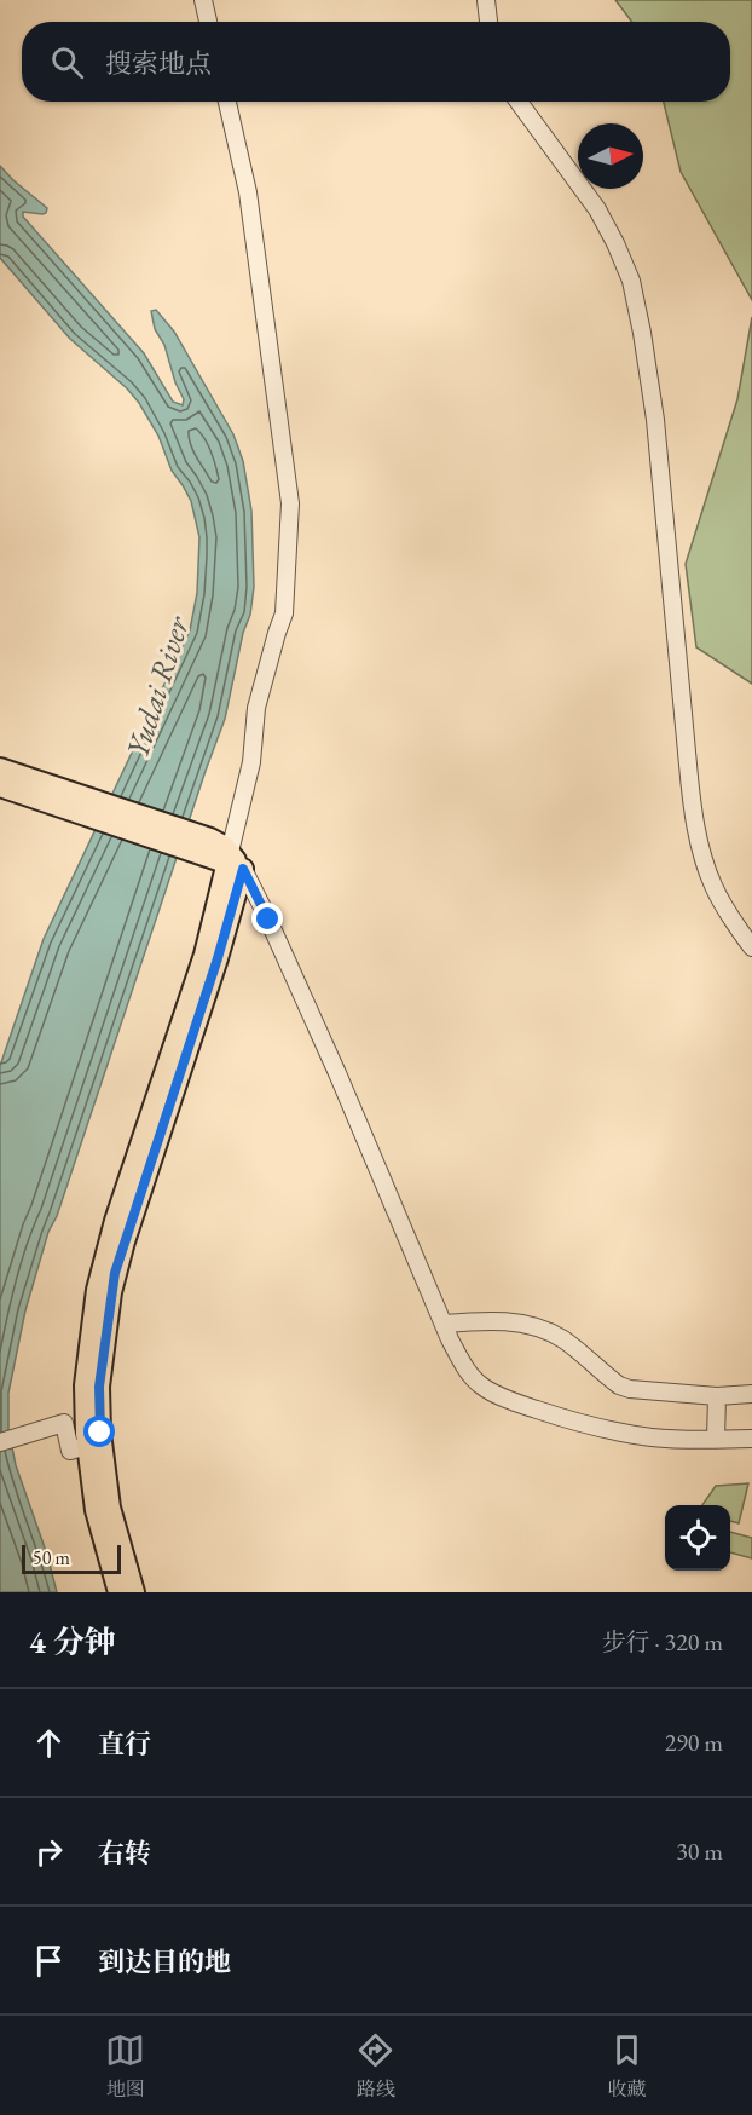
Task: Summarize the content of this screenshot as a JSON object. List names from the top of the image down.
{
  "water": ["Yudai River"],
  "scale_bar": "50 m",
  "north": "right",
  "page": {
    "search": "搜索地点",
    "scale": "50 m",
    "heading": ["4 分钟", "步行 · 320 m"],
    "list": [
      ["直行", "290 m"],
      ["右转", "30 m"],
      "到达目的地"
    ],
    "nav": ["地图", "路线", "收藏"]
  }
}
